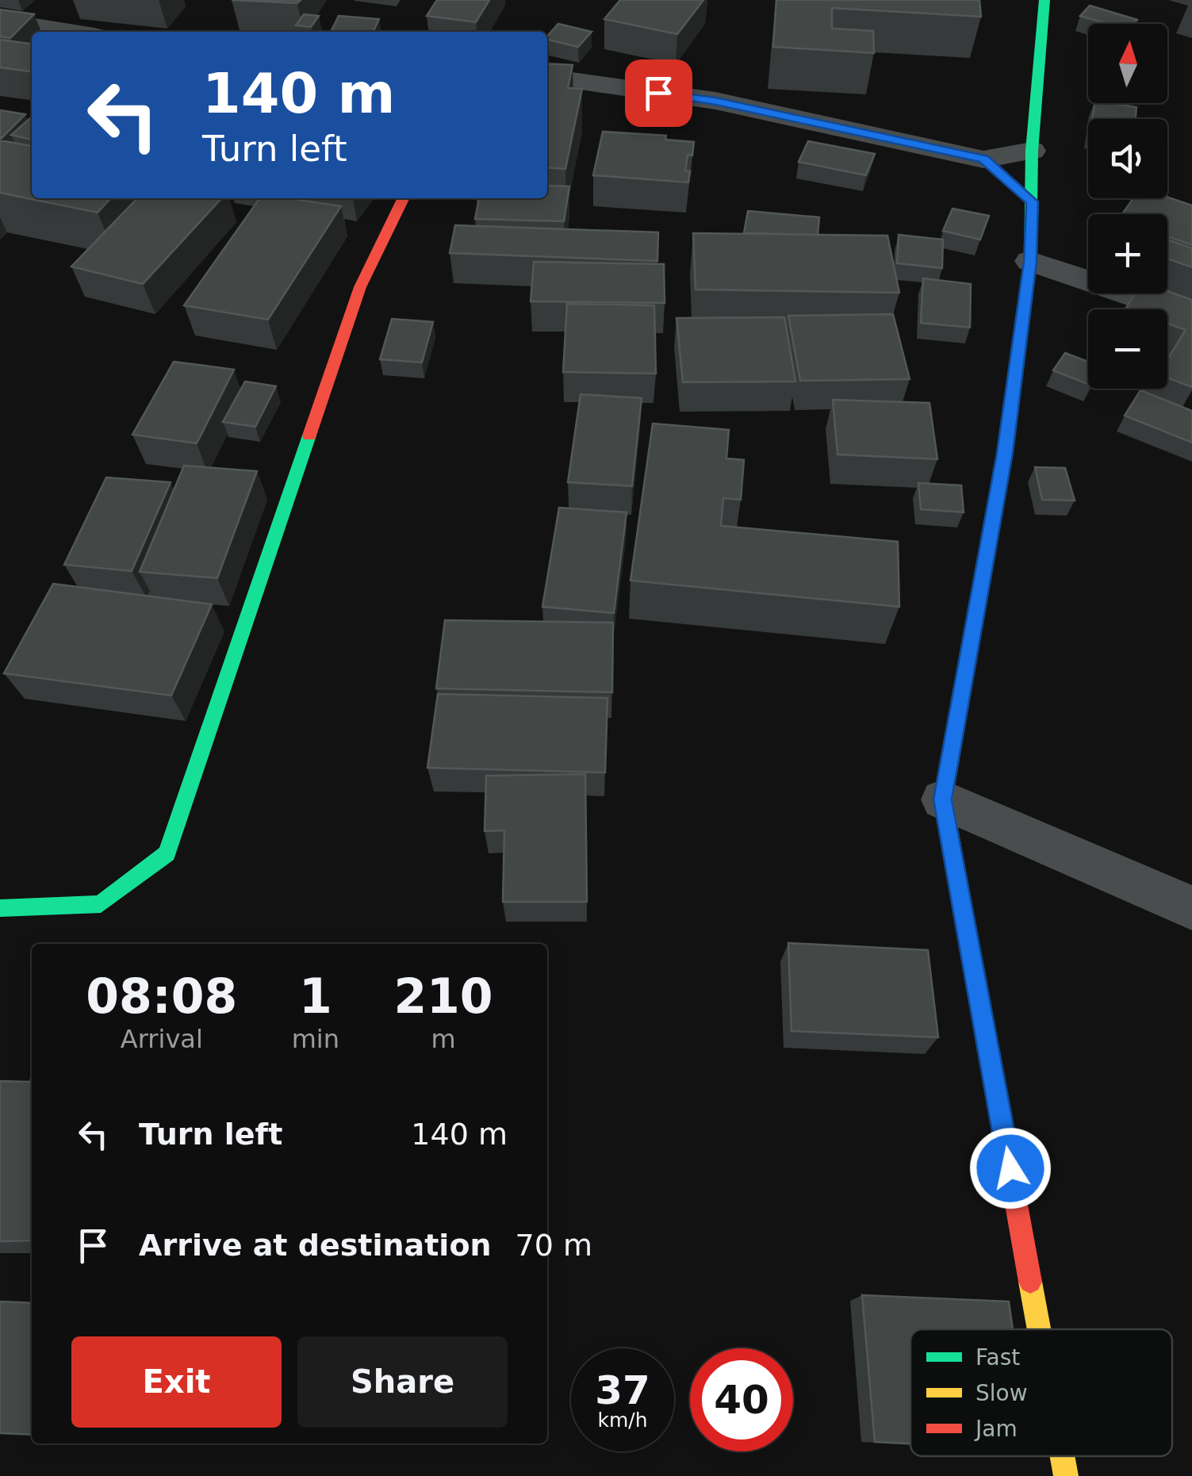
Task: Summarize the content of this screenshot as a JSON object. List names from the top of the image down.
{
  "legend": ["Fast", "Slow", "Jam"],
  "north": "top",
  "page": {
    "map_buttons": ["+", "−"],
    "turn": ["140 m", "Turn left"],
    "eta": [
      "08:08",
      "Arrival",
      "1",
      "min",
      "210",
      "m"
    ],
    "list": [
      {
        "name": "Turn left",
        "value": "140 m"
      },
      {
        "name": "Arrive at destination",
        "value": "70 m"
      }
    ],
    "buttons": ["Exit", "Share"],
    "speed": "37 km/h",
    "limit": "40"
  }
}
